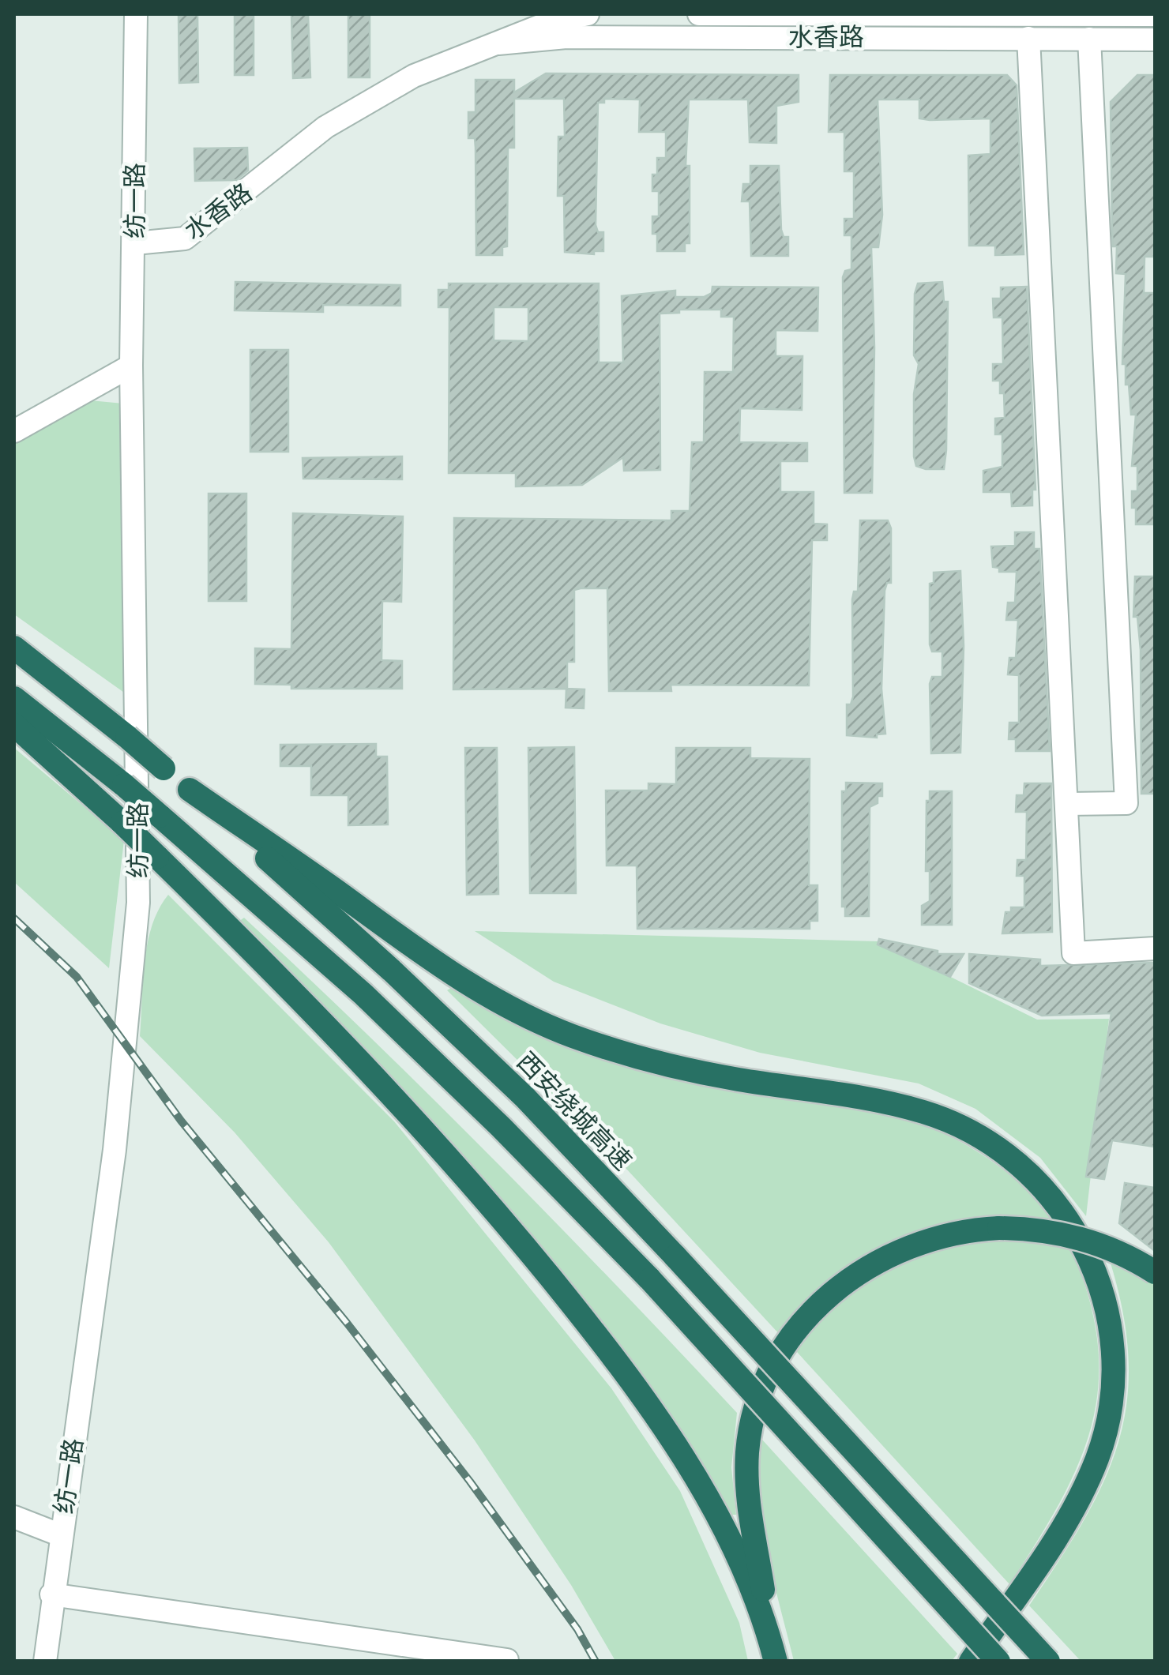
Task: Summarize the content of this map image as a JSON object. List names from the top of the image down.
{
  "streets": {
    "highway": ["西安绕城高速"],
    "street": ["水香路", "纺一路"]
  },
  "crossings": [
    ["水香路", "纺一路"]
  ]
}
